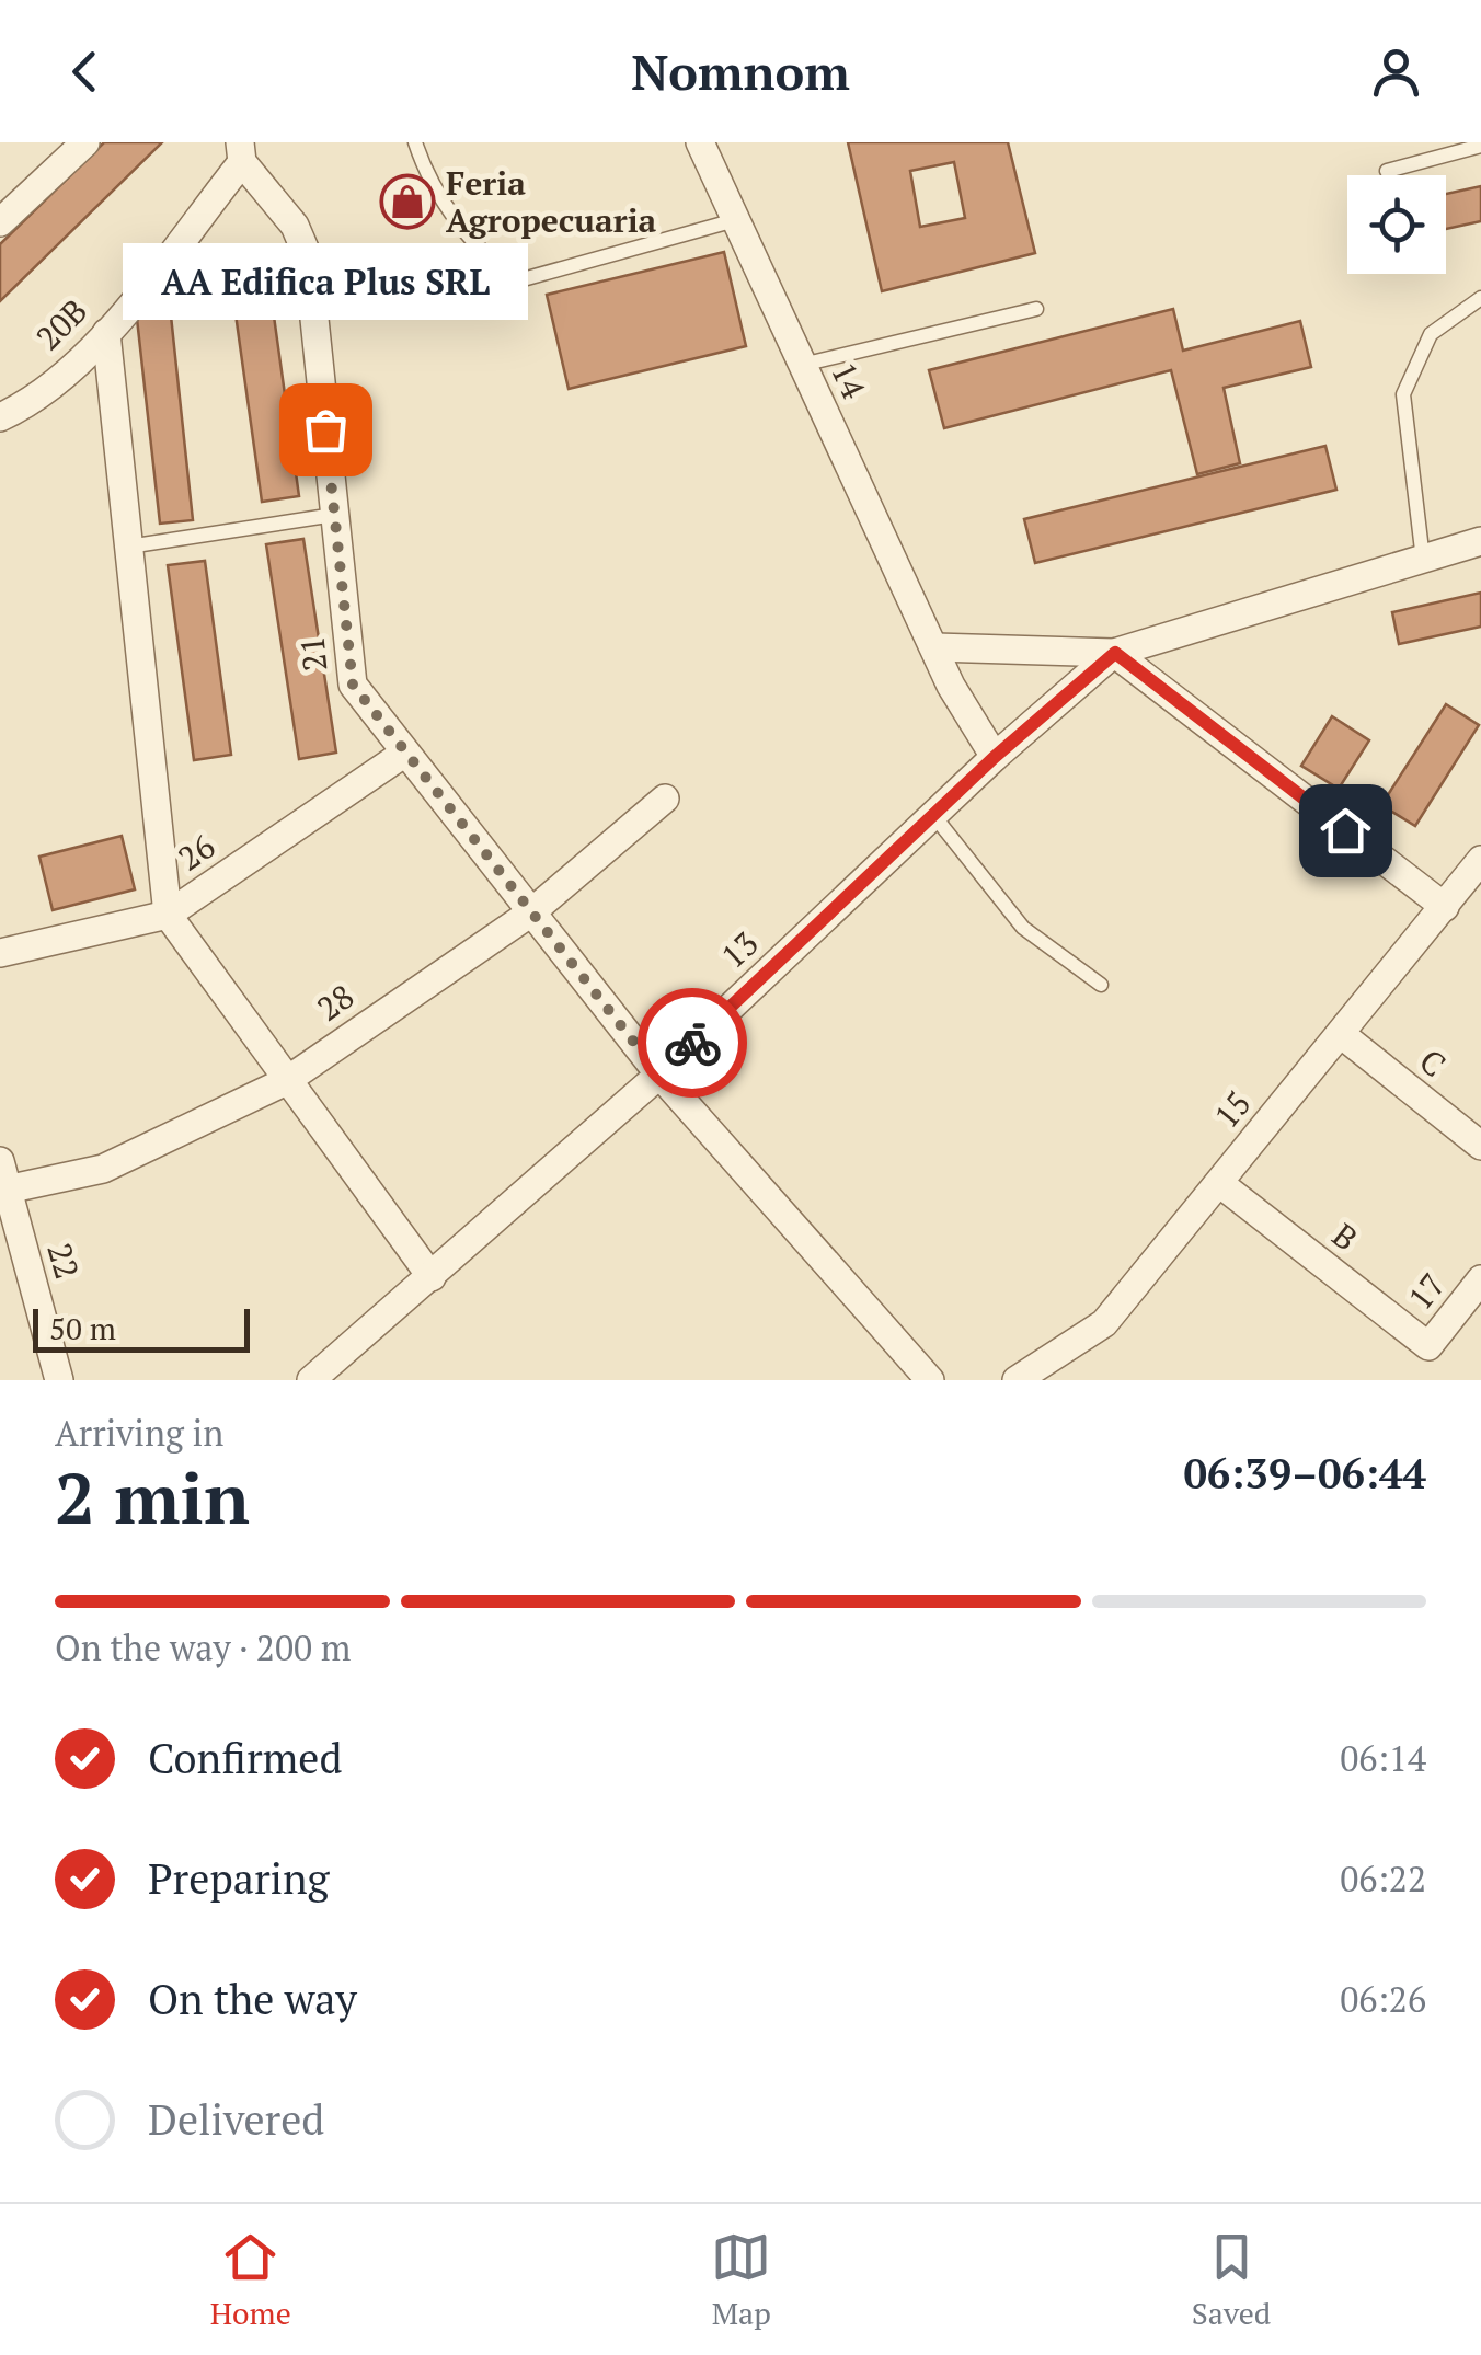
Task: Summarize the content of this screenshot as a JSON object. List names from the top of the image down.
{
  "streets": {
    "street": [
      "20B",
      "14",
      "21",
      "26",
      "13",
      "28",
      "C",
      "15",
      "B",
      "22",
      "17"
    ]
  },
  "crossings": [
    ["20B", "21"],
    ["14", "13"],
    ["21", "26"],
    ["21", "13"],
    ["21", "28"],
    ["28", "22"],
    ["C", "15"],
    ["15", "B"],
    ["B", "17"]
  ],
  "places": {
    "shop": ["Feria Agropecuaria"],
    "other": ["AA Edifica Plus SRL"]
  },
  "scale_bar": "50 m",
  "page": {
    "header": "Nomnom",
    "bubble": "AA Edifica Plus SRL",
    "scale": "50 m",
    "heading": ["2 min", "Arriving in", "06:39–06:44"],
    "bar": "On the way · 200 m",
    "list": [
      ["Confirmed", "06:14"],
      ["Preparing", "06:22"],
      ["On the way", "06:26"],
      "Delivered"
    ],
    "tabs": ["Home", "Map", "Saved"]
  }
}
